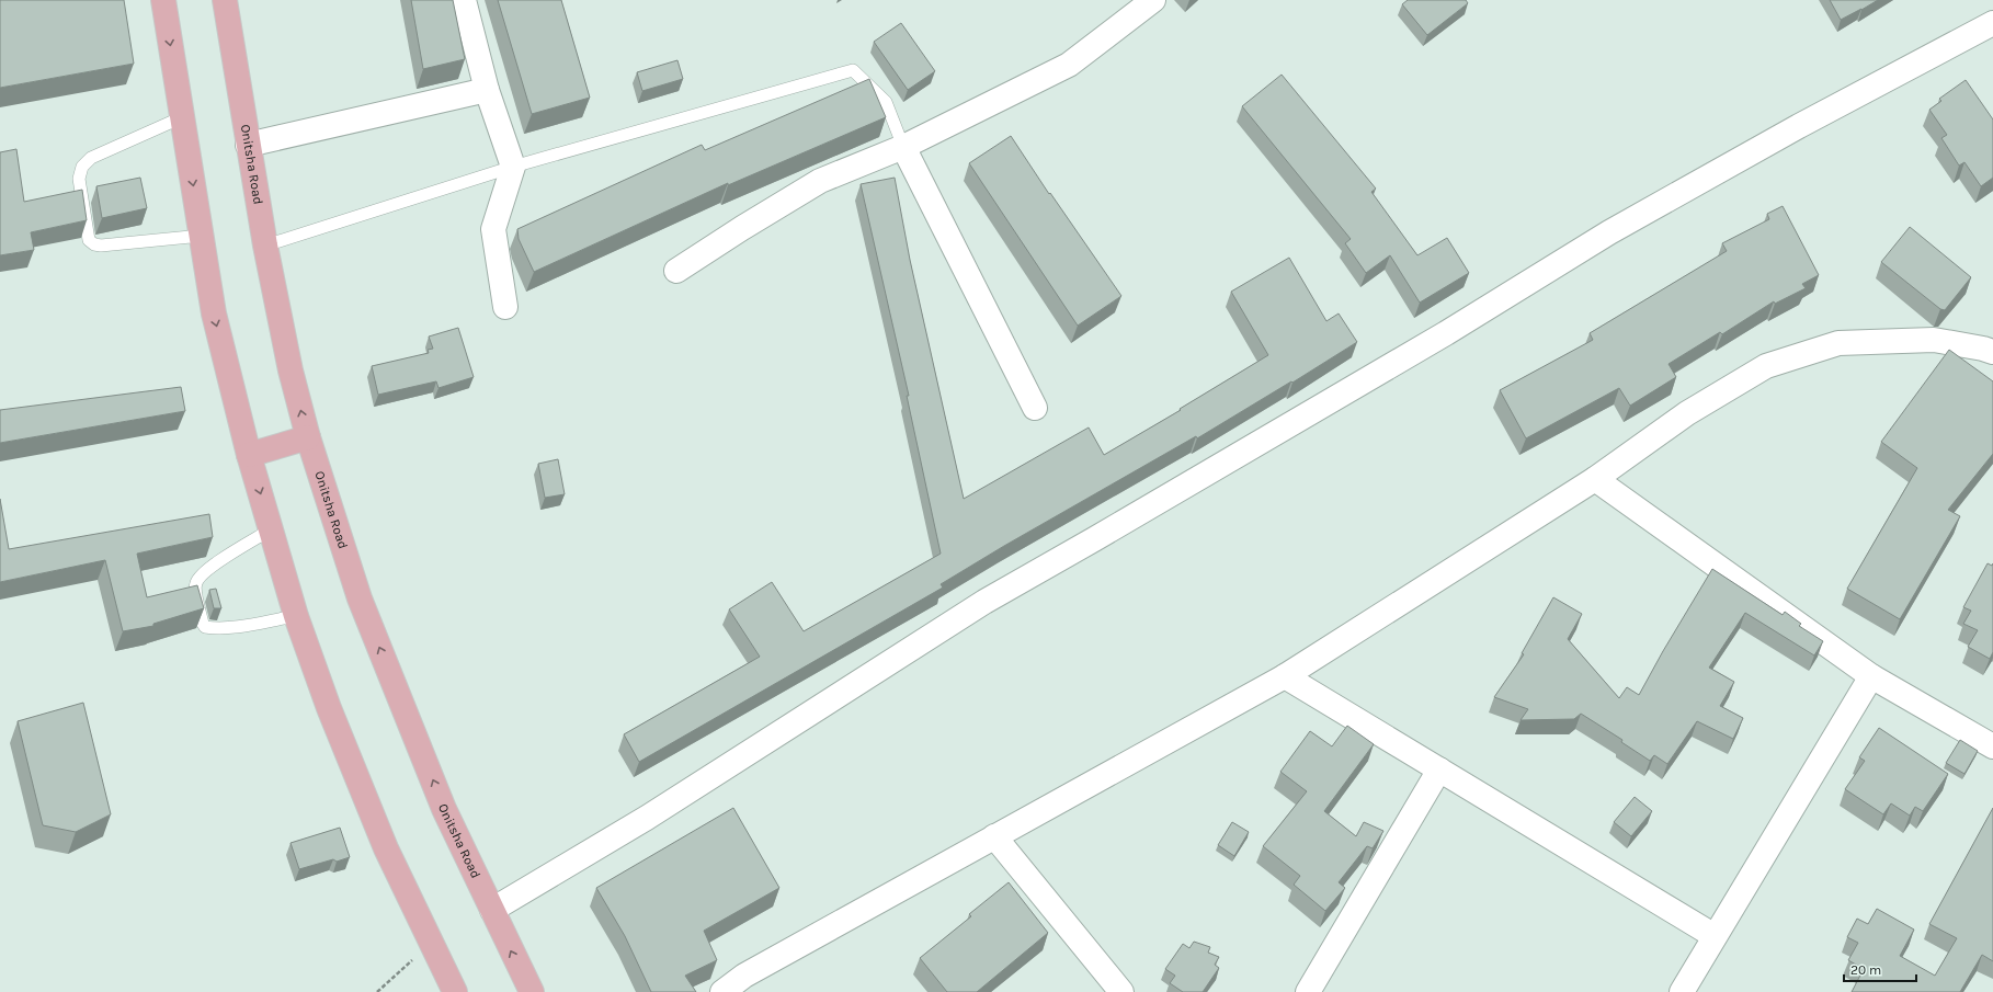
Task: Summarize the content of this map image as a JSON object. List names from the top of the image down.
{
  "streets": {
    "main road": ["Onitsha Road"]
  },
  "scale_bar": "20 m"
}
